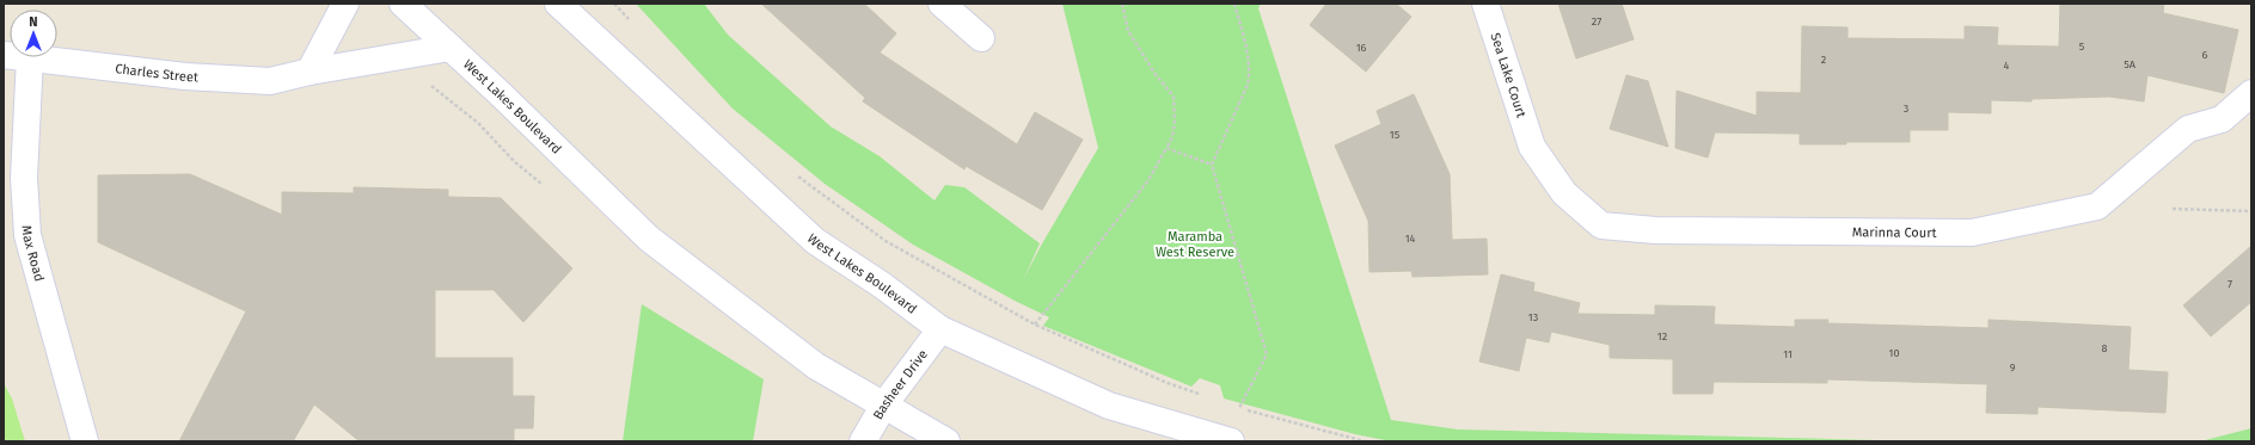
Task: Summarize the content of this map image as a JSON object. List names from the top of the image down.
{
  "streets": {
    "street": [
      "Charles Street",
      "Sea Lake Court",
      "West Lakes Boulevard",
      "Marinna Court",
      "Max Road",
      "Basheer Drive"
    ]
  },
  "crossings": [
    ["Charles Street", "West Lakes Boulevard"],
    ["Charles Street", "Max Road"],
    ["Sea Lake Court", "Marinna Court"],
    ["West Lakes Boulevard", "Basheer Drive"]
  ],
  "parks": ["Maramba West Reserve"],
  "house_numbers": [
    "27",
    "5",
    "16",
    "6",
    "2",
    "5A",
    "4",
    "3",
    "15",
    "14",
    "7",
    "13",
    "12",
    "8",
    "10",
    "11",
    "9"
  ],
  "north": "top"
}
